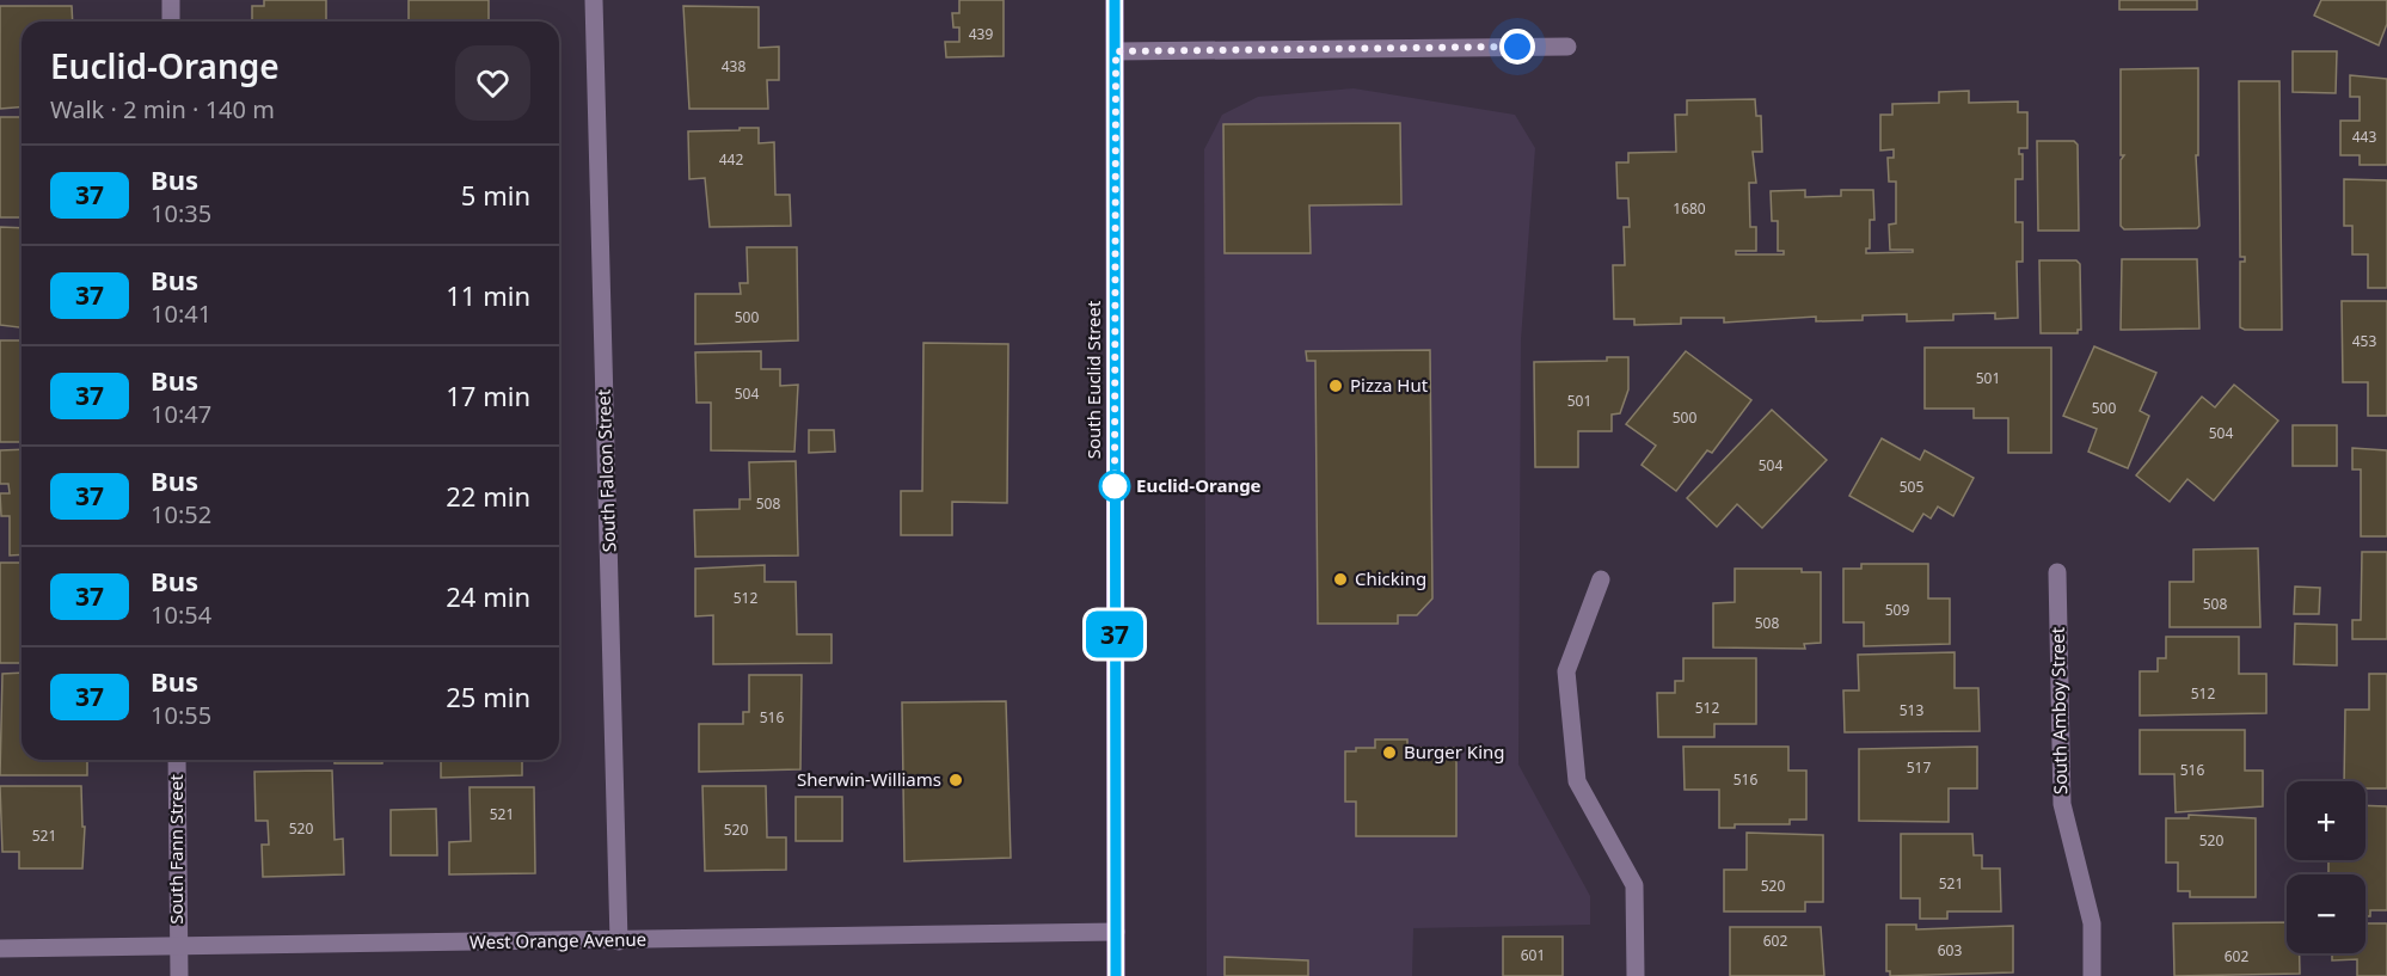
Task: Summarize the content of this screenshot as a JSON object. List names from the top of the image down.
{
  "streets": {
    "main road": ["South Euclid Street"],
    "street": [
      "South Falcon Street",
      "South Amboy Street",
      "South Fann Street",
      "West Orange Avenue"
    ]
  },
  "crossings": [
    ["South Euclid Street", "West Orange Avenue"],
    ["South Falcon Street", "West Orange Avenue"],
    ["South Fann Street", "West Orange Avenue"]
  ],
  "places": [
    "Pizza Hut",
    "Euclid-Orange",
    "Chicking",
    "Burger King",
    "Sherwin-Williams"
  ],
  "lines": ["bus line 37"],
  "house_numbers": [
    "439",
    "438",
    "443",
    "442",
    "1680",
    "500",
    "453",
    "501",
    "504",
    "501",
    "500",
    "500",
    "504",
    "504",
    "505",
    "508",
    "512",
    "508",
    "509",
    "508",
    "512",
    "512",
    "513",
    "516",
    "517",
    "516",
    "516",
    "521",
    "520",
    "520",
    "521",
    "520",
    "521",
    "520",
    "602",
    "603",
    "601",
    "602"
  ],
  "page": {
    "on_map": "37",
    "heading": ["Euclid-Orange", "Walk · 2 min · 140 m"],
    "list": [
      {
        "mark": "37",
        "name": "Bus",
        "note": "10:35",
        "value": "5 min"
      },
      {
        "mark": "37",
        "name": "Bus",
        "note": "10:41",
        "value": "11 min"
      },
      {
        "mark": "37",
        "name": "Bus",
        "note": "10:47",
        "value": "17 min"
      },
      {
        "mark": "37",
        "name": "Bus",
        "note": "10:52",
        "value": "22 min"
      },
      {
        "mark": "37",
        "name": "Bus",
        "note": "10:54",
        "value": "24 min"
      },
      {
        "mark": "37",
        "name": "Bus",
        "note": "10:55",
        "value": "25 min"
      }
    ],
    "map_buttons": ["+", "−"]
  }
}
